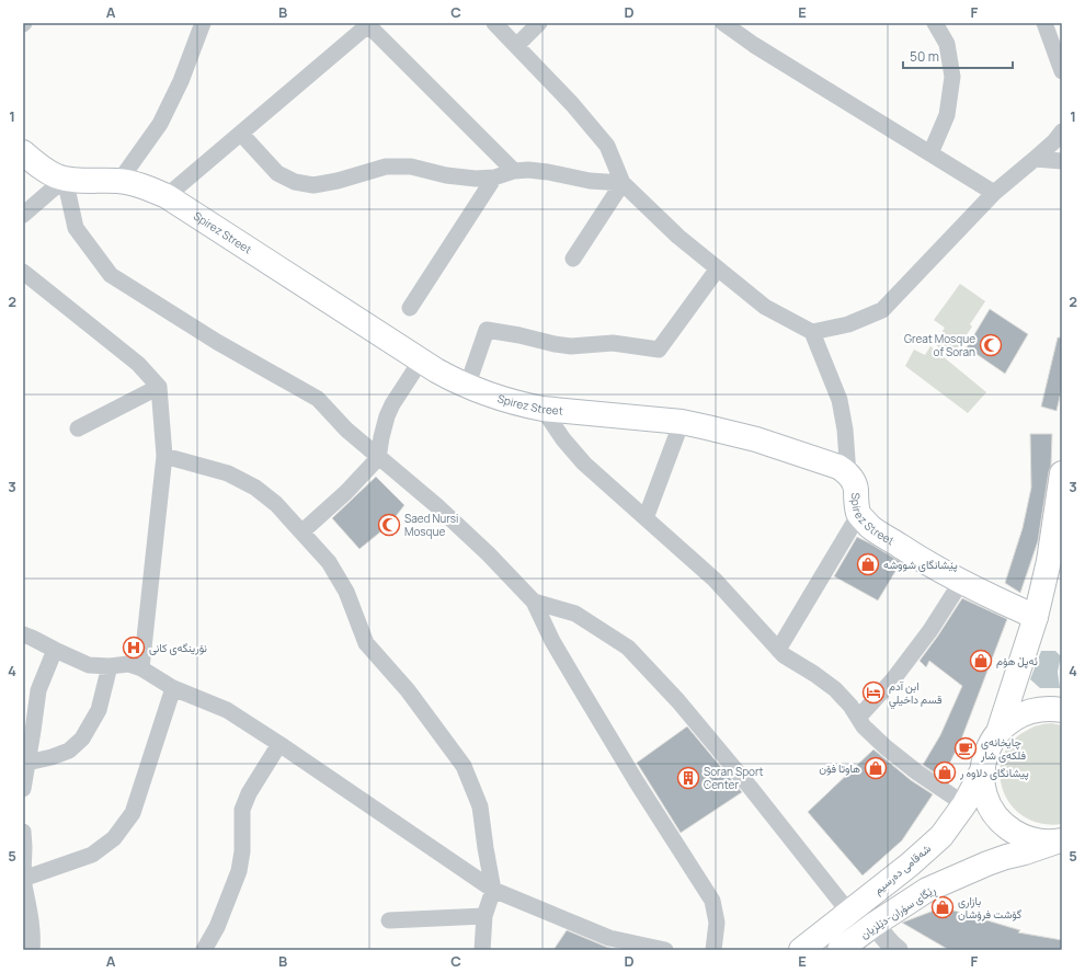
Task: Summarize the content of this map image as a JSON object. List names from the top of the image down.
{
  "streets": {
    "main road": ["Spirez Street", "شەقامی دەرسیم", "ڕێگای سۆران-دێلزیان"]
  },
  "places": {
    "mosque": ["Great Mosque of Soran", "Saed Nursi Mosque"],
    "shop": [
      "پێشانگای شووشە",
      "ئەپڵ هۆم",
      "هاوتا فۆن",
      "پیشانگای دلاوه ر",
      "بازاڕی گۆشت فرۆشان"
    ],
    "hospital": ["نۆرینگەی کانی"],
    "hotel": ["ابن آدم قسم داخيلي"],
    "cafe": ["چایخانەی فلکەی شار"],
    "building": ["Soran Sport Center"]
  },
  "scale_bar": "50 m",
  "grid": {
    "columns": [
      "A",
      "B",
      "C",
      "D",
      "E",
      "F"
    ],
    "rows": [
      "1",
      "2",
      "3",
      "4",
      "5"
    ]
  }
}
